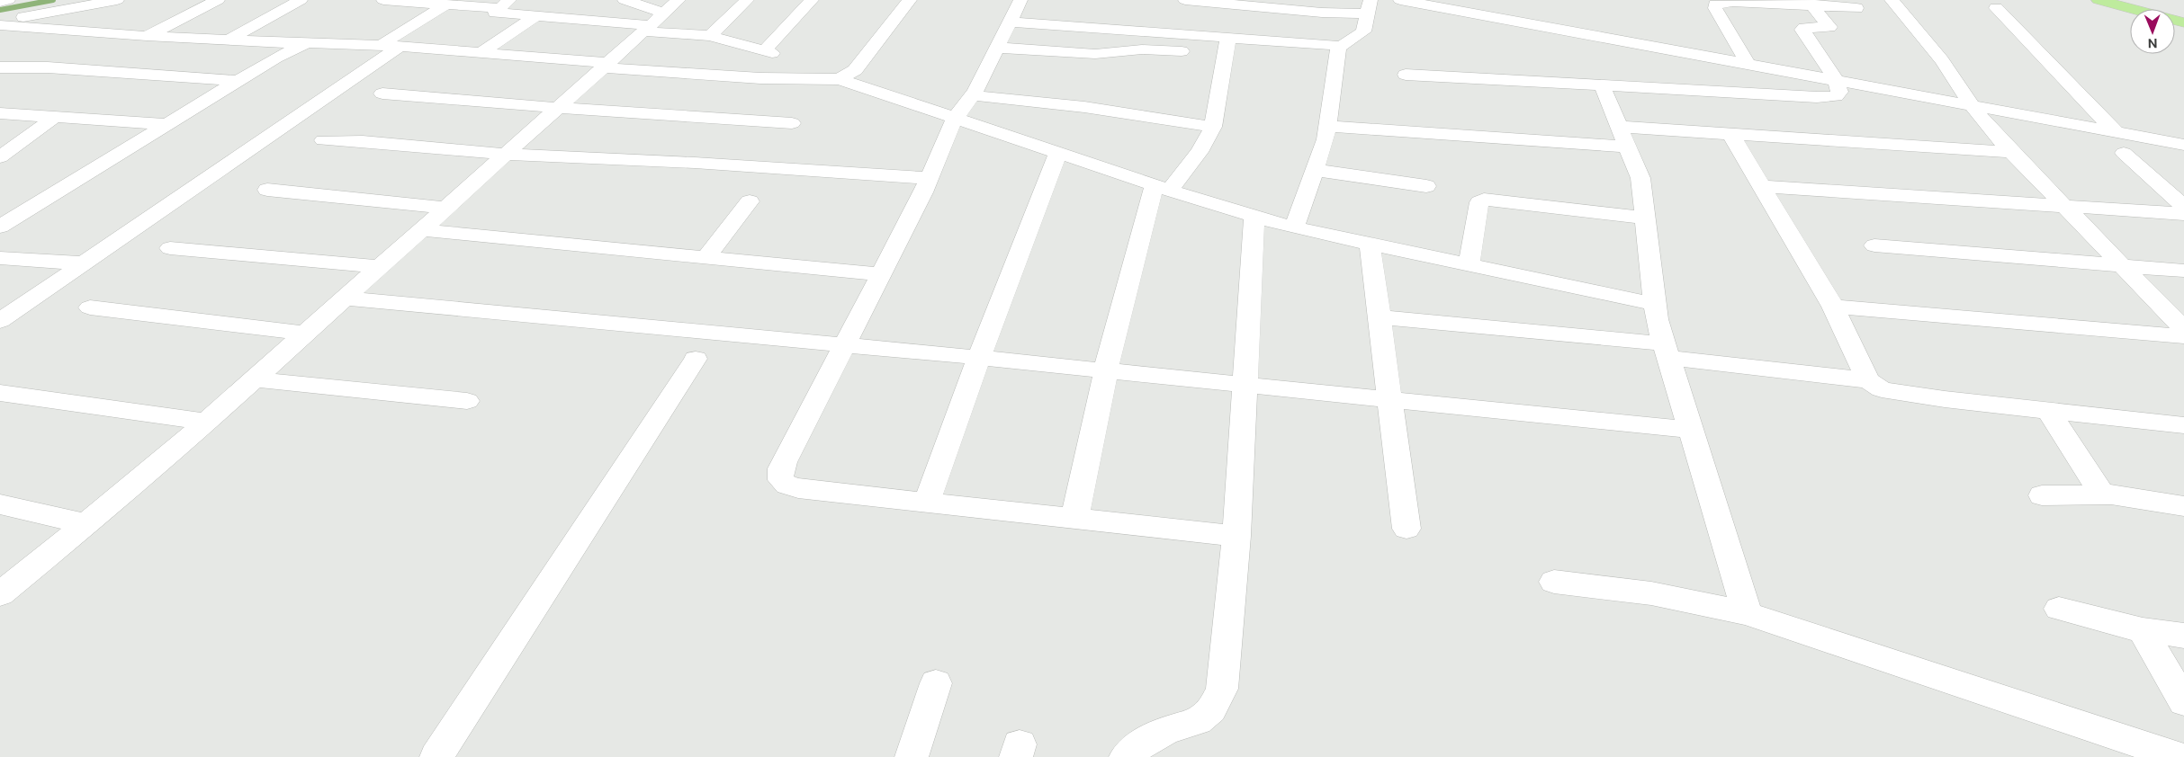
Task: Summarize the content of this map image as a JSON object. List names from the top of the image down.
{
  "north": "bottom"
}
